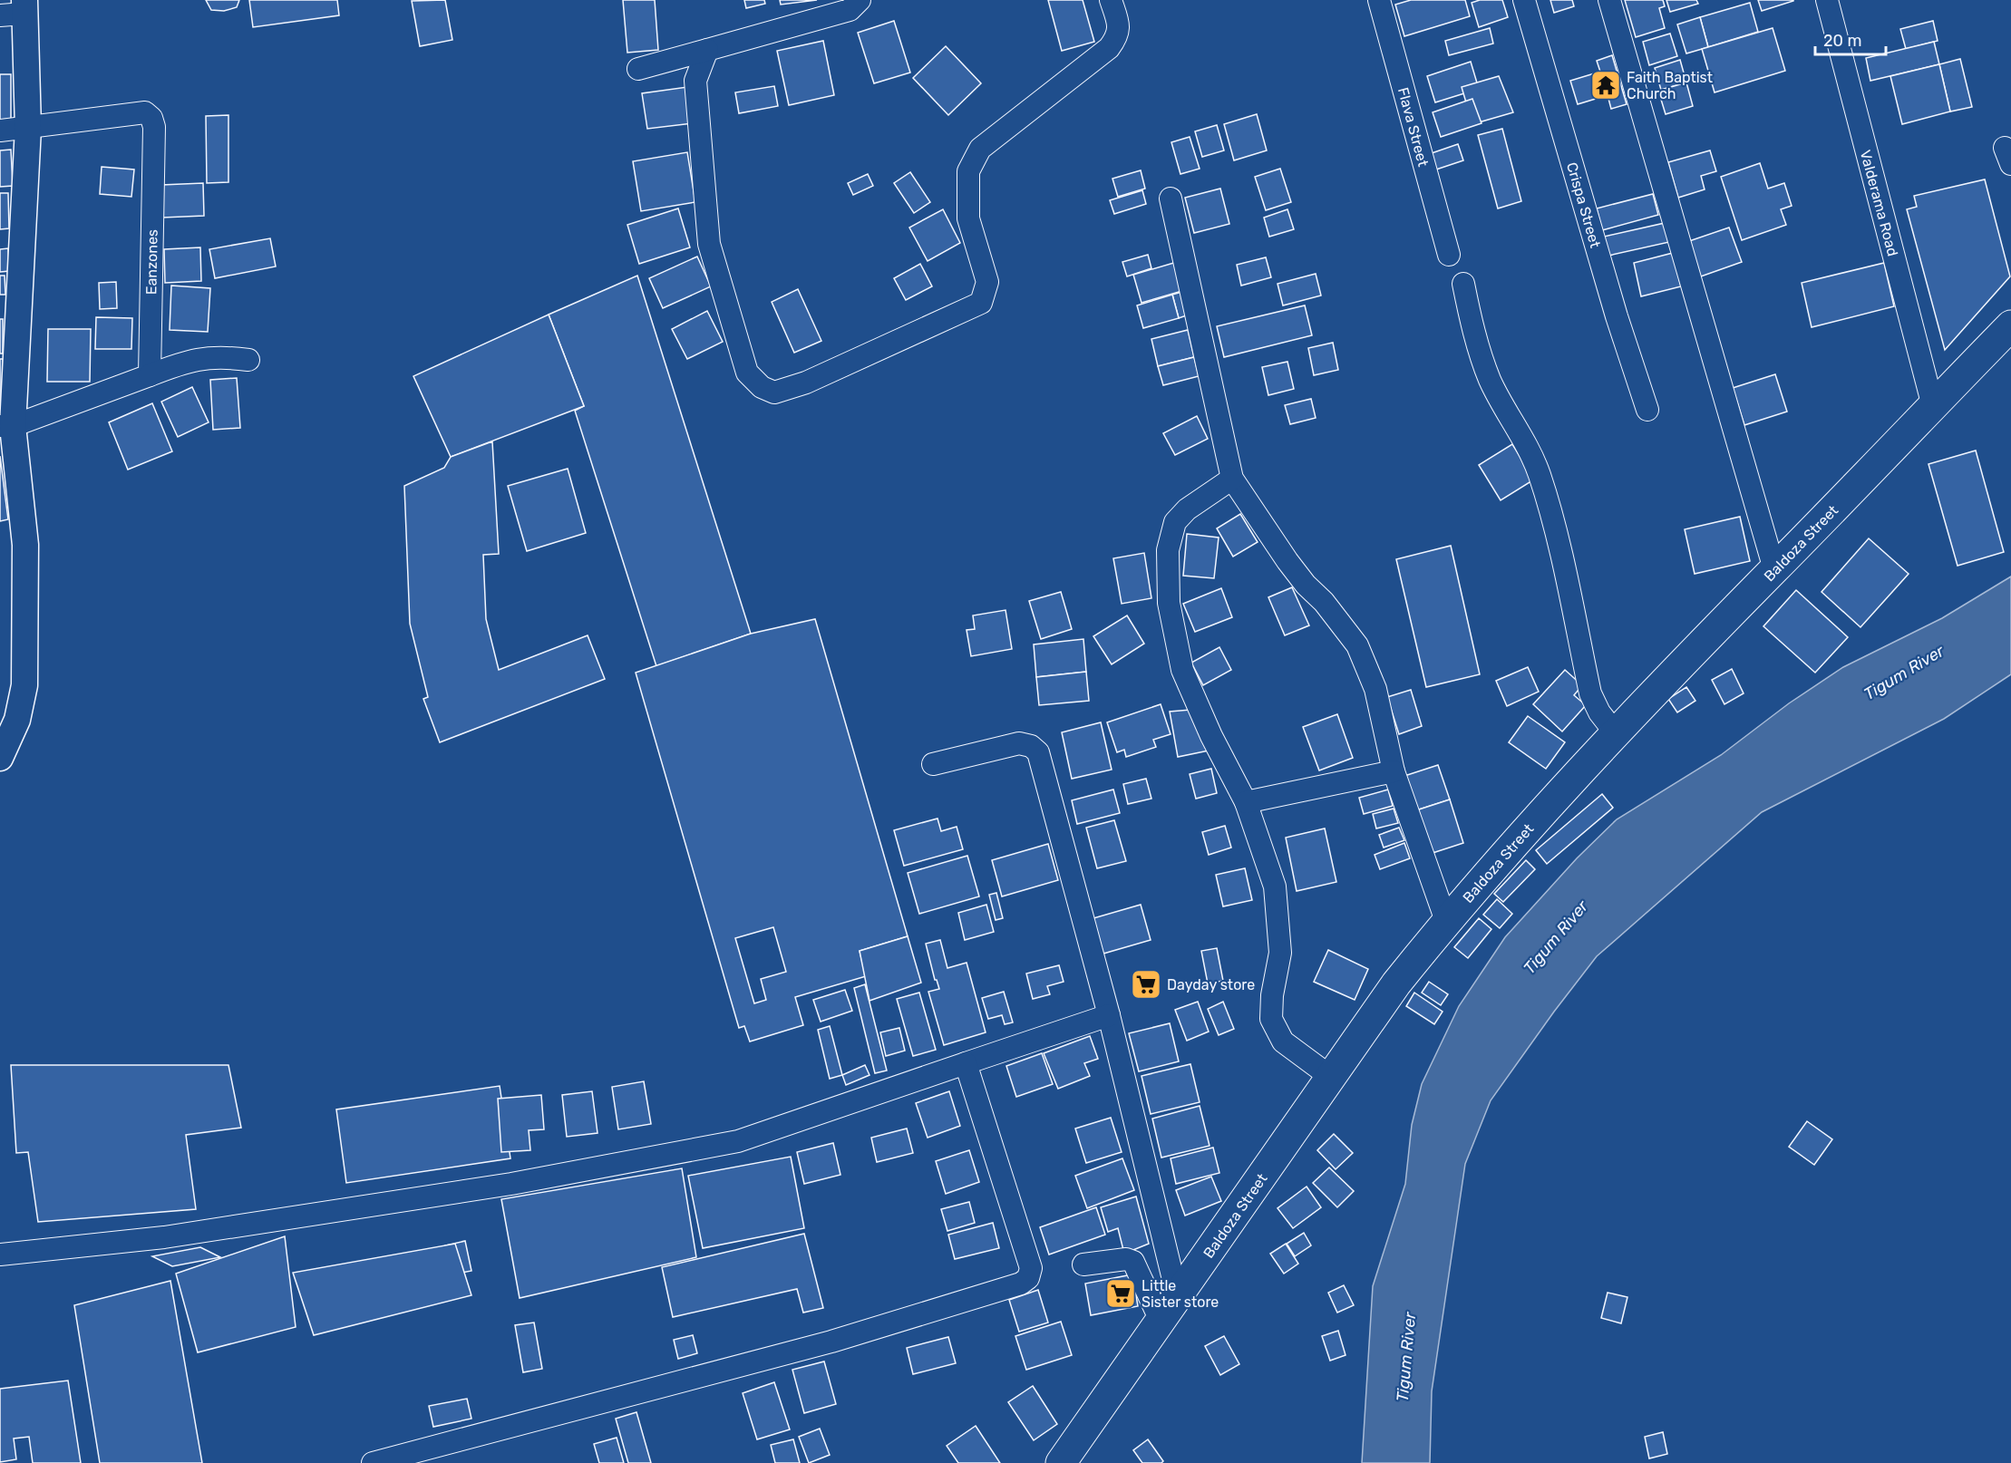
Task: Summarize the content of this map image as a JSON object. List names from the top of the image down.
{
  "streets": {
    "main road": ["Baldoza Street"],
    "street": [
      "Flava Street",
      "Valderama Road",
      "Crispa Street",
      "Eanzones"
    ]
  },
  "crossings": [
    ["Valderama Road", "Baldoza Street"]
  ],
  "water": ["Tigum River"],
  "places": {
    "temple": ["Faith Baptist Church"],
    "supermarket": ["Dayday store", "Little Sister store"]
  },
  "scale_bar": "20 m"
}
